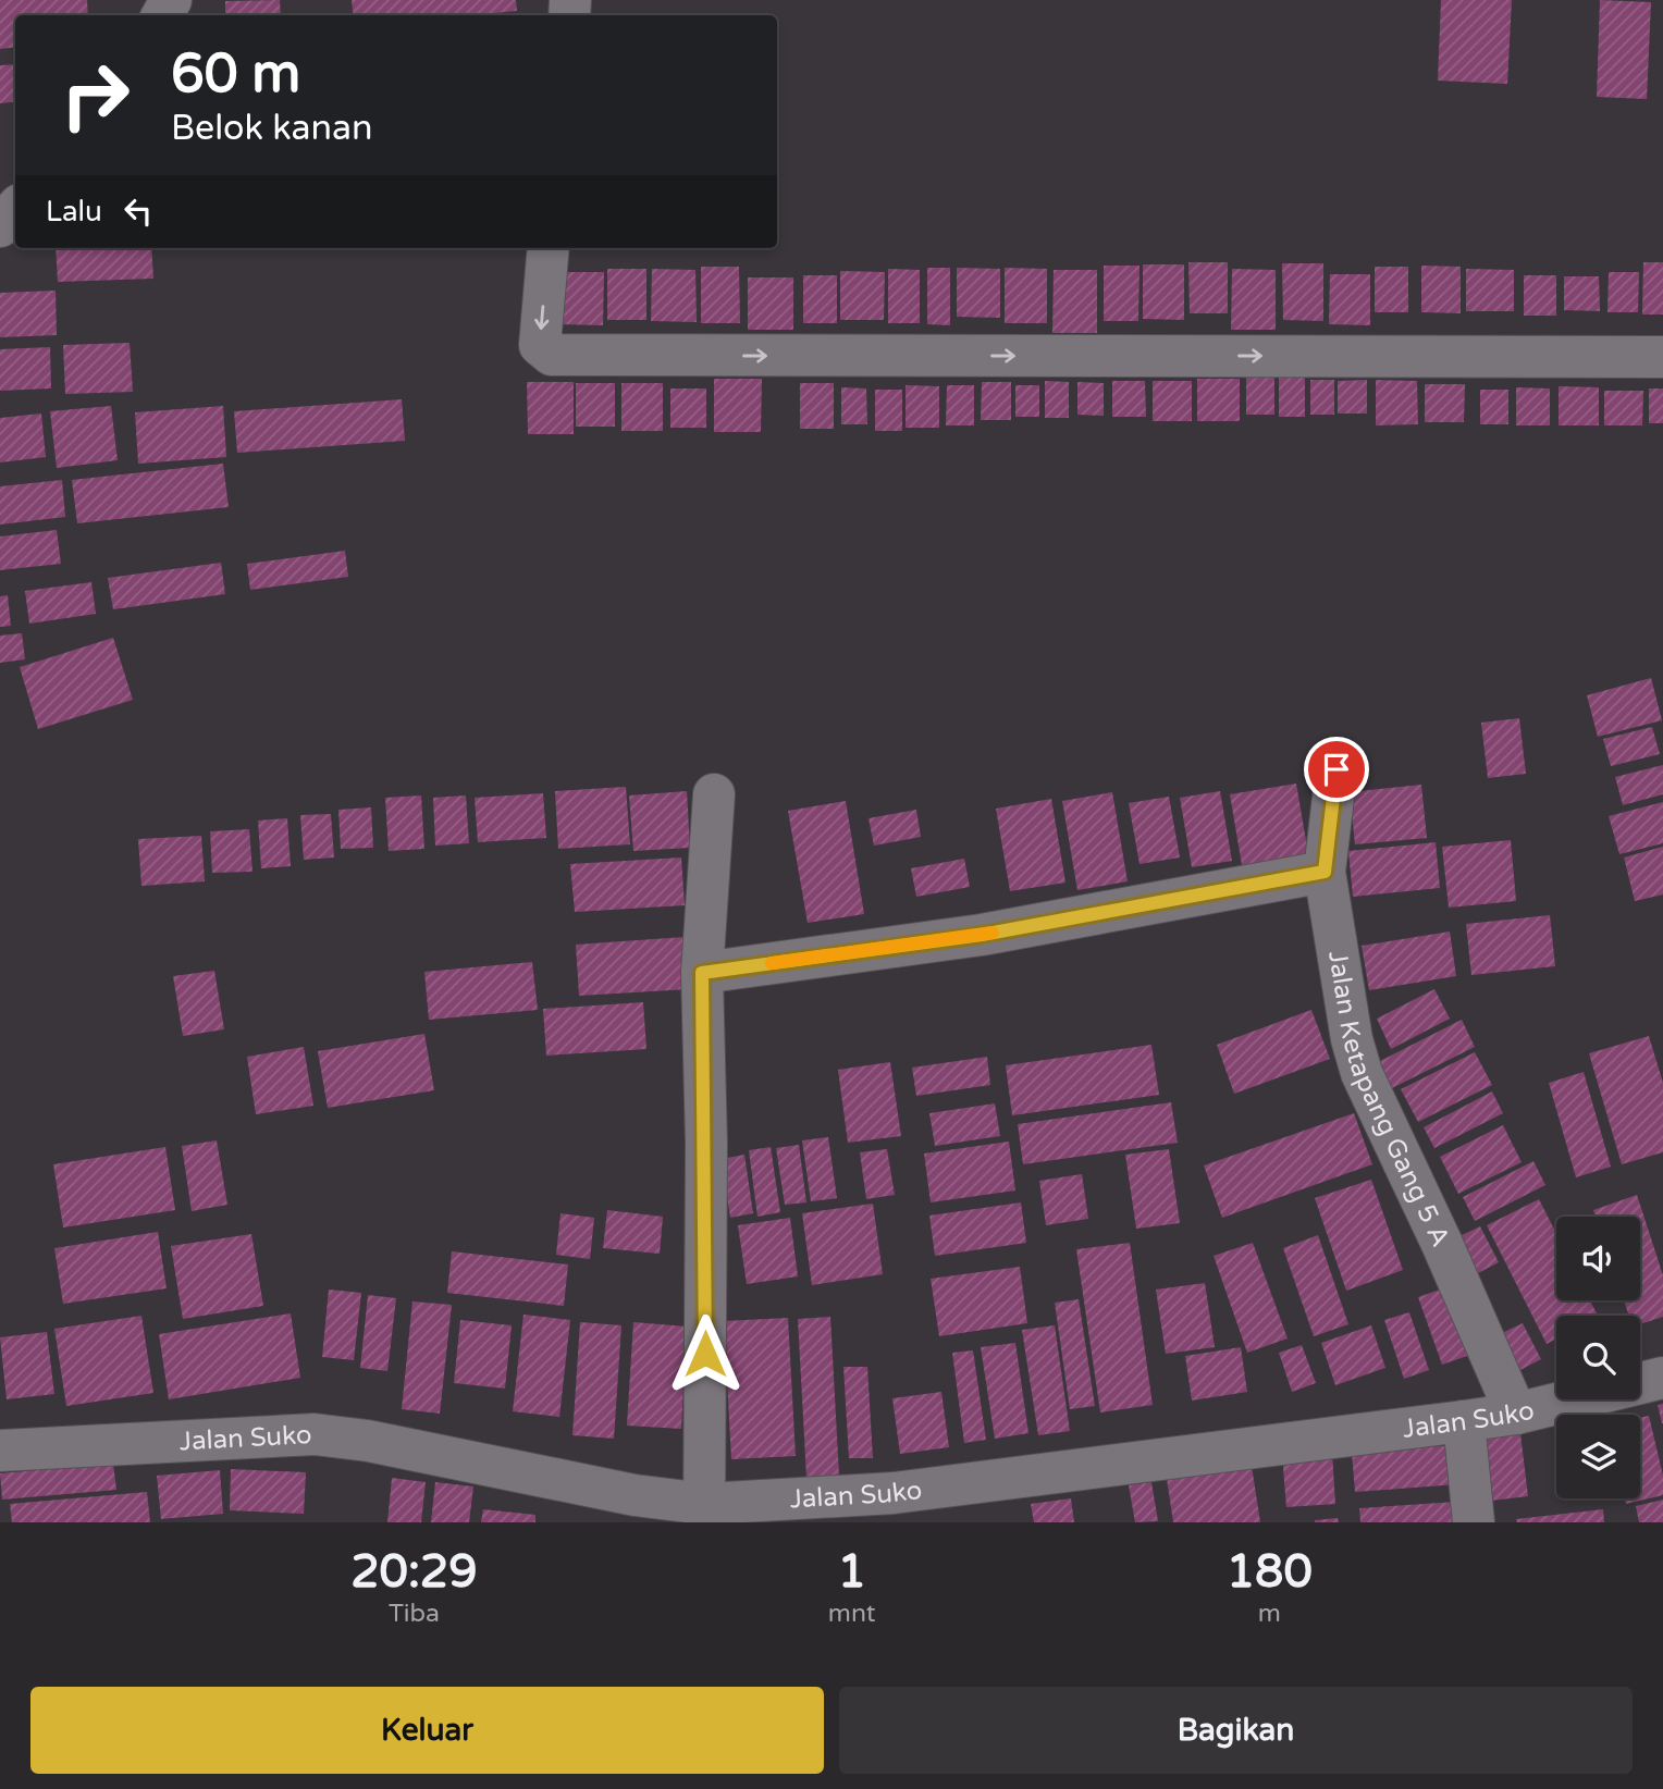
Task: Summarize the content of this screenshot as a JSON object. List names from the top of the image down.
{
  "streets": {
    "street": ["Jalan Ketapang Gang 5 A", "Jalan Suko"]
  },
  "crossings": [
    ["Jalan Ketapang Gang 5 A", "Jalan Suko"]
  ],
  "page": {
    "turn": ["60 m", "Belok kanan"],
    "then": "Lalu",
    "eta": [
      "20:29",
      "Tiba",
      "1",
      "mnt",
      "180",
      "m"
    ],
    "buttons": ["Keluar", "Bagikan"]
  }
}
